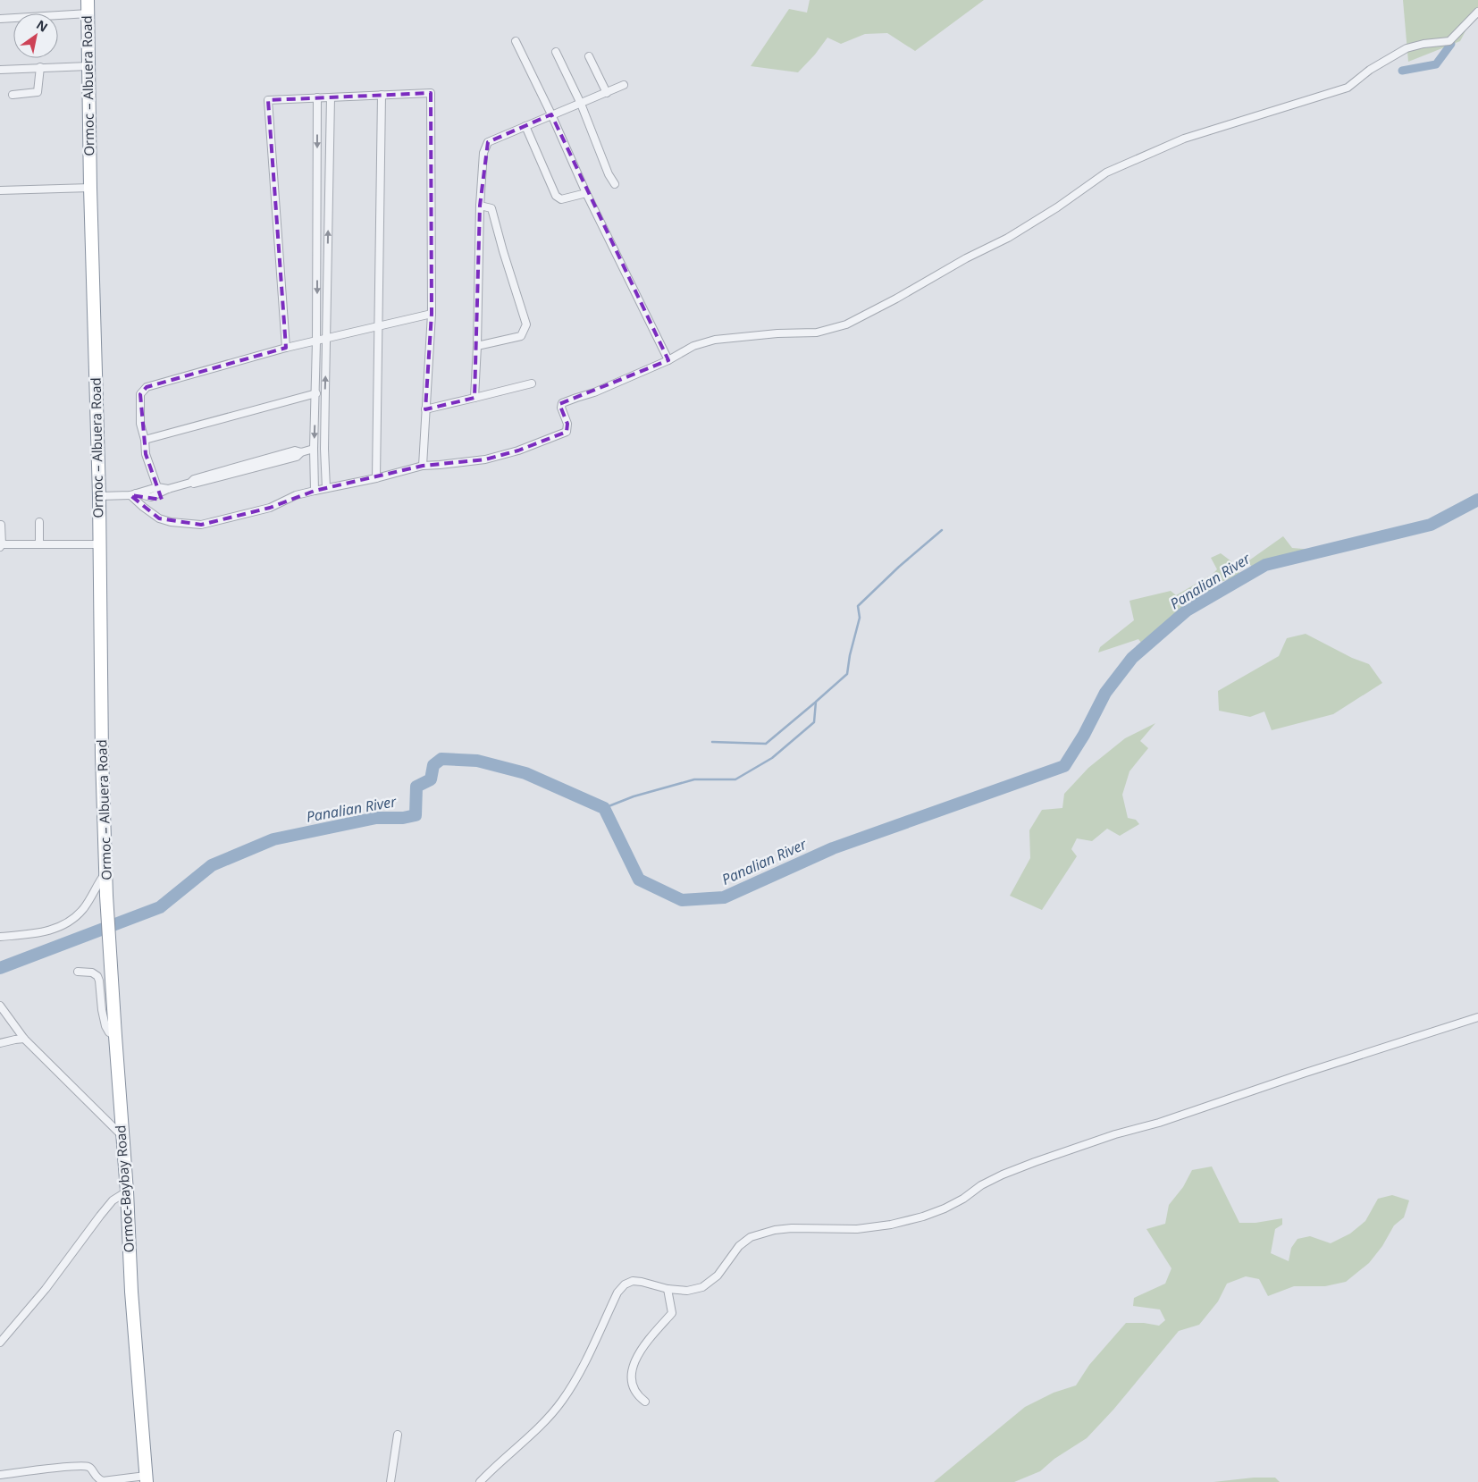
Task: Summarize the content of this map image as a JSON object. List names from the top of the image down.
{
  "streets": {
    "highway": ["Ormoc – Albuera Road", "Ormoc-Baybay Road"]
  },
  "crossings": [
    ["Ormoc – Albuera Road", "Ormoc-Baybay Road"]
  ],
  "water": ["Panalian River"],
  "north": "top right"
}
